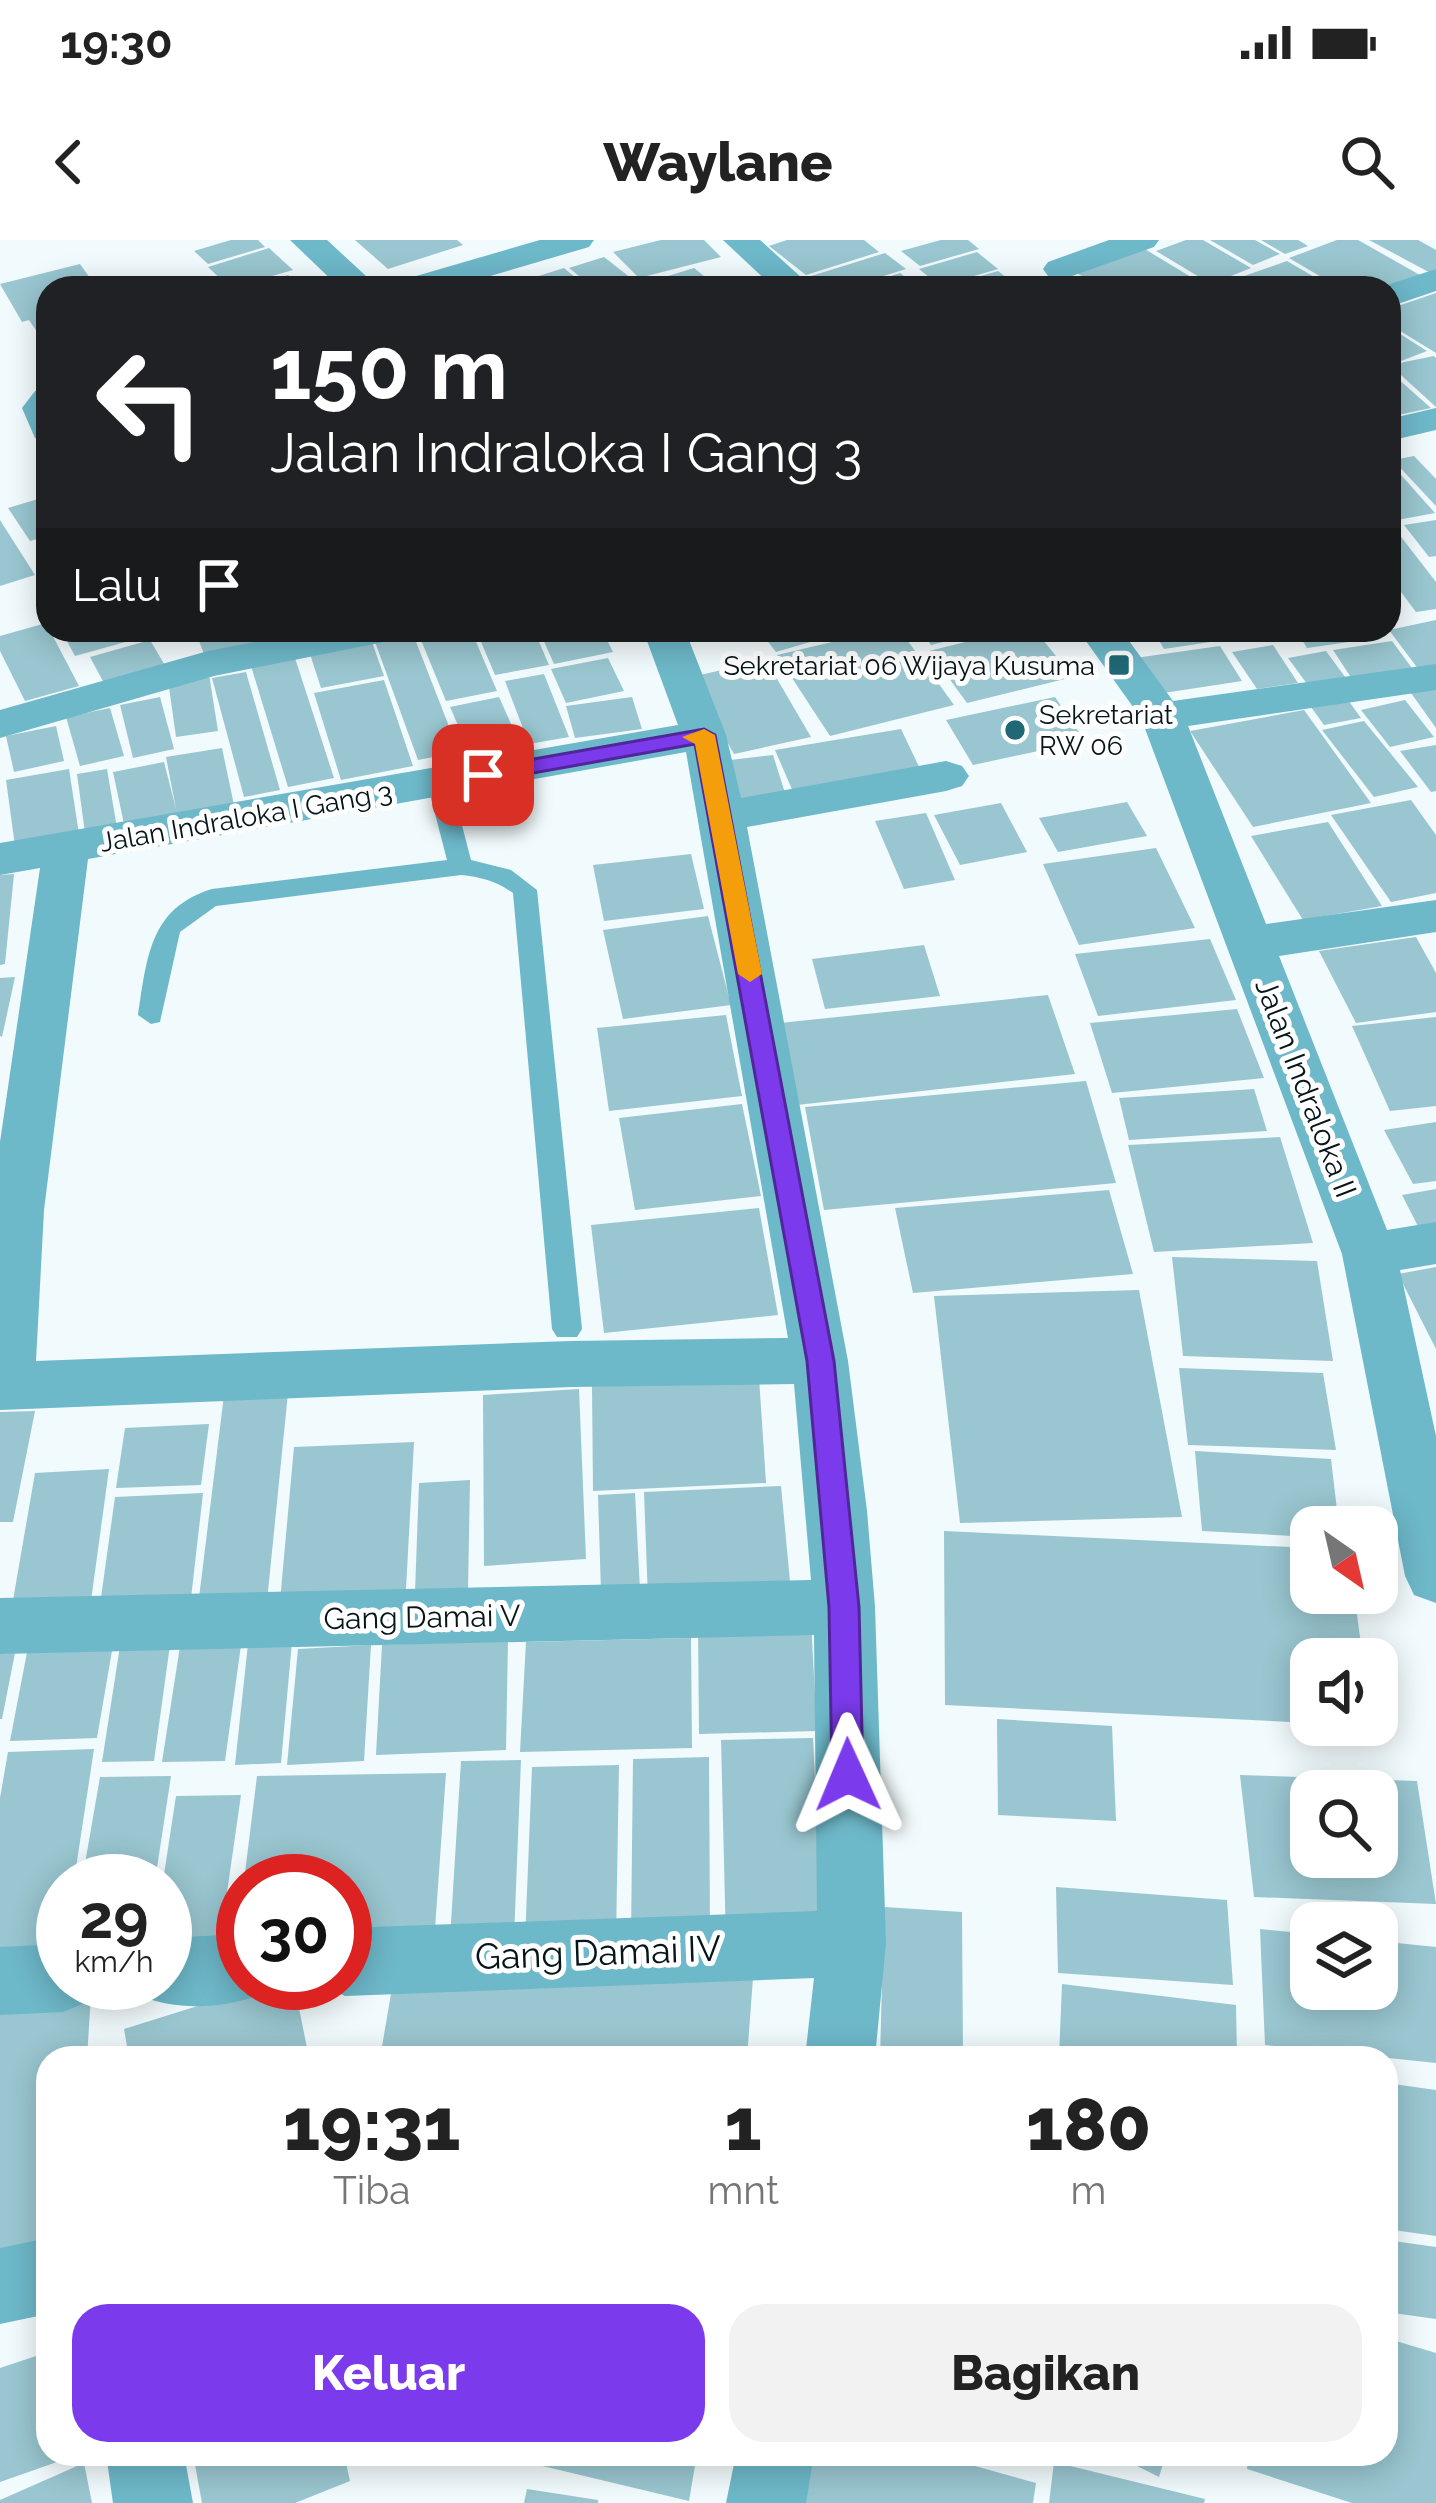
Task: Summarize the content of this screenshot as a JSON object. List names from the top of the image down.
{
  "streets": {
    "street": [
      "Jalan Indraloka I Gang 3",
      "Jalan Indraloka II",
      "Gang Damai V",
      "Gang Damai IV"
    ]
  },
  "places": {
    "transit": ["Sekretariat 06 Wijaya Kusuma"],
    "other": ["Sekretariat RW 06"]
  },
  "north": "bottom right",
  "page": {
    "status": "19:30",
    "header": "Waylane",
    "turn": ["150 m", "Jalan Indraloka I Gang 3"],
    "then": "Lalu",
    "speed": "29 km/h",
    "limit": "30",
    "eta": [
      "19:31",
      "Tiba",
      "1",
      "mnt",
      "180",
      "m"
    ],
    "buttons": ["Keluar", "Bagikan"]
  }
}
